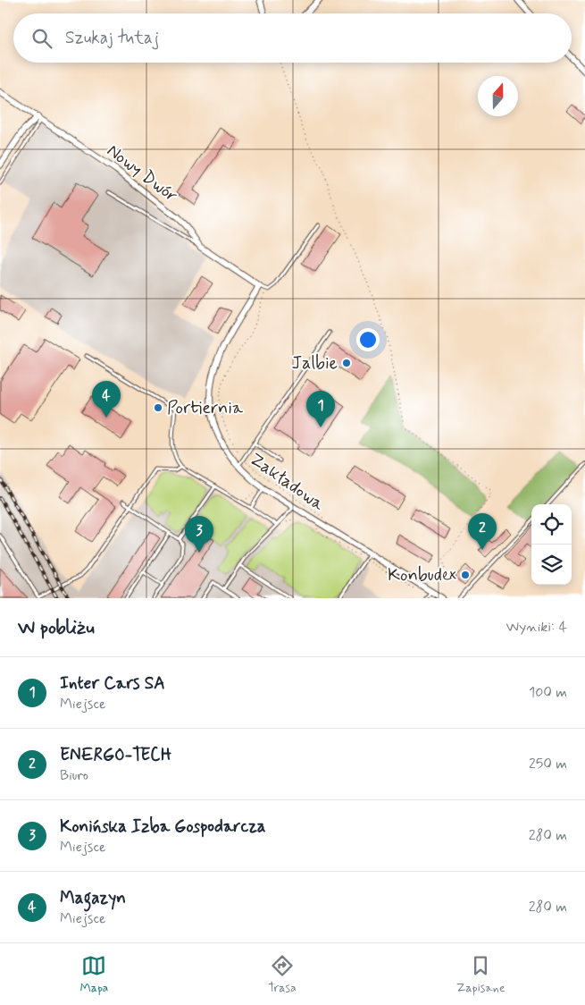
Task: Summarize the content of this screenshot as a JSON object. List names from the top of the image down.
{
  "streets": {
    "street": ["Nowy Dwór", "Zakładowa"]
  },
  "crossings": [
    ["Nowy Dwór", "Zakładowa"]
  ],
  "places": ["Jalbie", "Portiernia", "Konbudex"],
  "north": "top",
  "page": {
    "search": "Szukaj tutaj",
    "pins": [
      "4",
      "1",
      "2",
      "3"
    ],
    "heading": ["W pobliżu", "Wyniki: 4"],
    "list": [
      {
        "mark": "1",
        "name": "Inter Cars SA",
        "note": "Miejsce",
        "value": "100 m"
      },
      {
        "mark": "2",
        "name": "ENERGO-TECH",
        "note": "Biuro",
        "value": "250 m"
      },
      {
        "mark": "3",
        "name": "Konińska Izba Gospodarcza",
        "note": "Miejsce",
        "value": "280 m"
      },
      {
        "mark": "4",
        "name": "Magazyn",
        "note": "Miejsce",
        "value": "280 m"
      }
    ],
    "nav": ["Mapa", "Trasa", "Zapisane"]
  }
}
